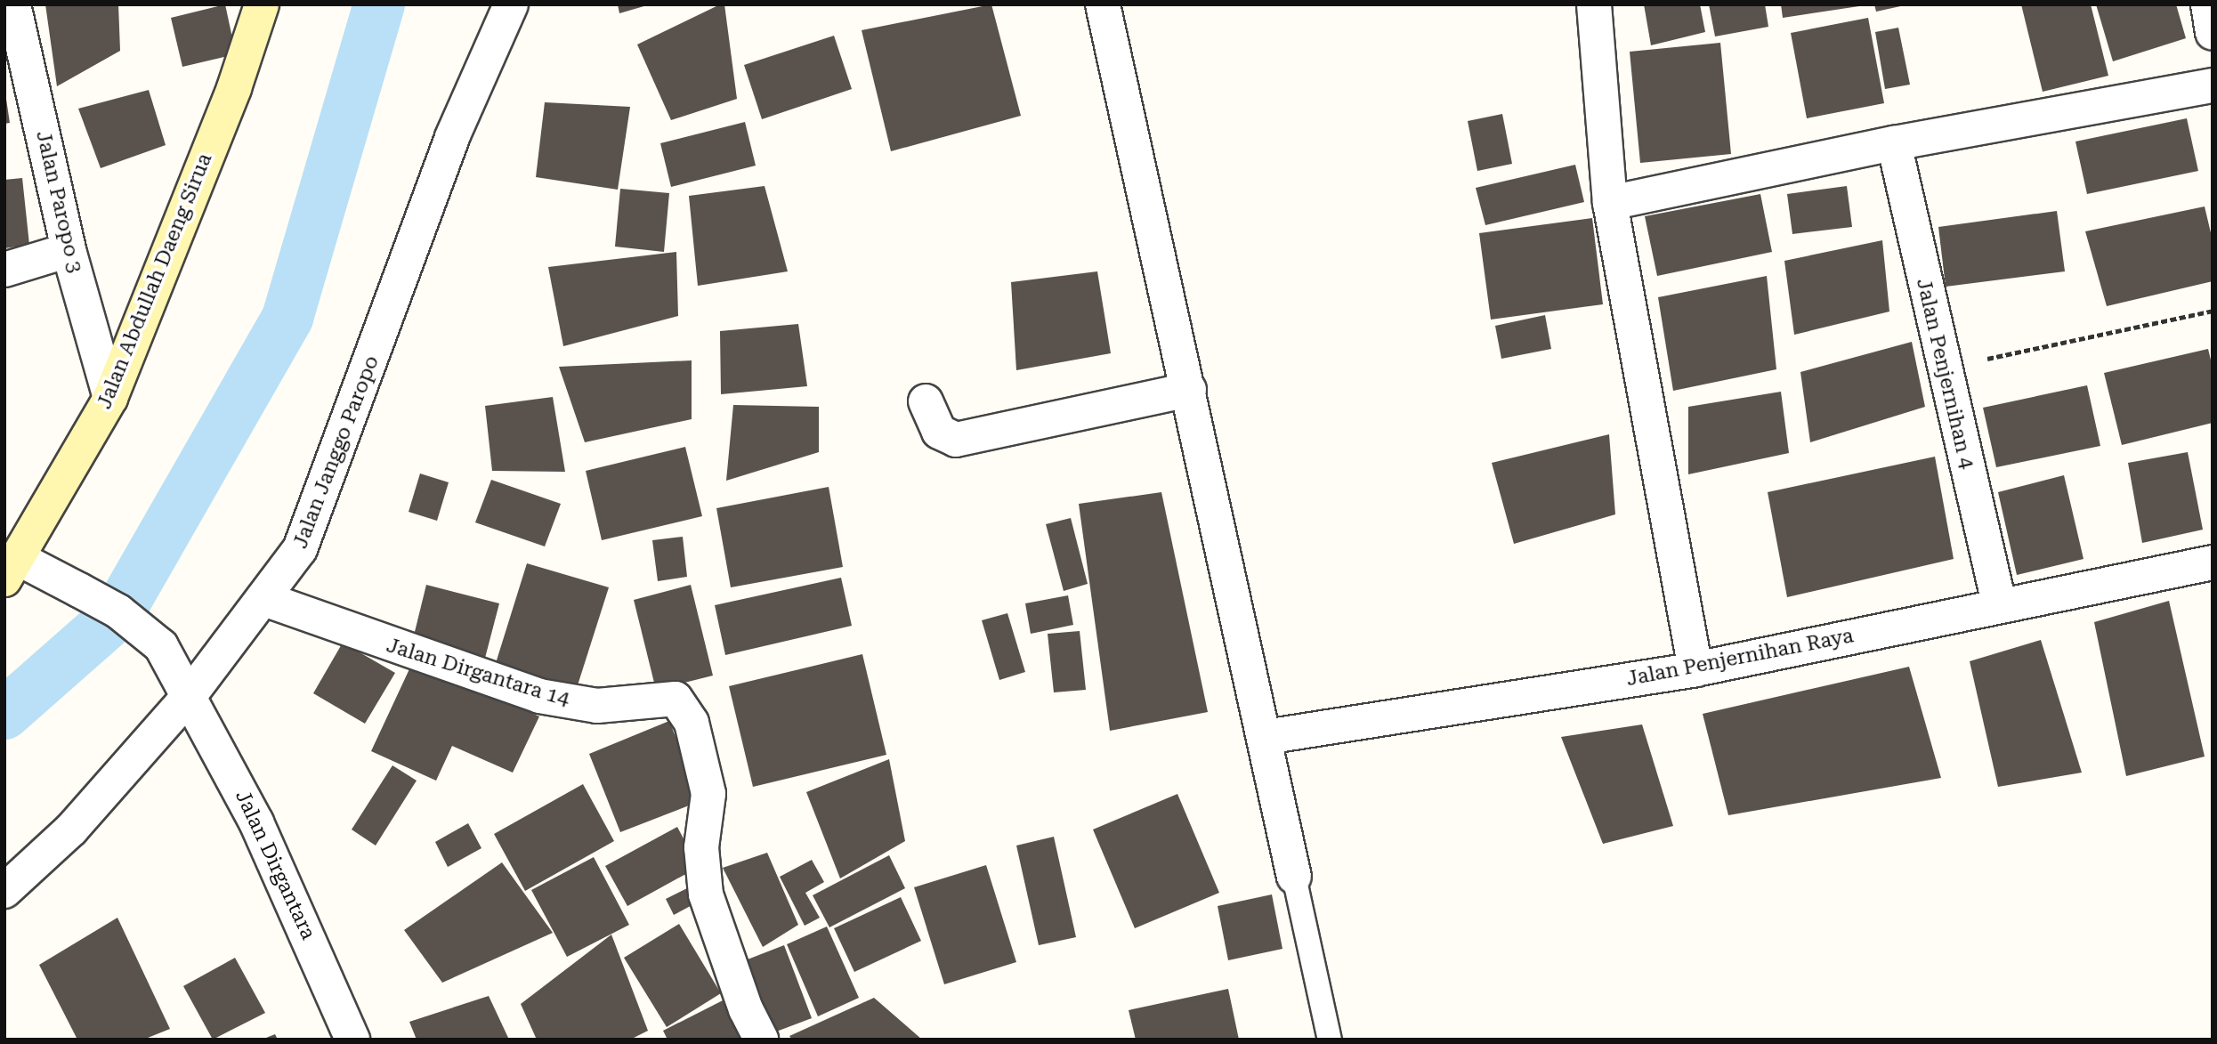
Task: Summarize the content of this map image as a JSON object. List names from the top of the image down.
{
  "streets": {
    "main road": ["Jalan Abdullah Daeng Sirua"],
    "street": [
      "Jalan Paropo 3",
      "Jalan Penjernihan 4",
      "Jalan Janggo Paropo",
      "Jalan Penjernihan Raya",
      "Jalan Dirgantara 14",
      "Jalan Dirgantara"
    ]
  },
  "crossings": [
    ["Jalan Paropo 3", "Jalan Abdullah Daeng Sirua"],
    ["Jalan Abdullah Daeng Sirua", "Jalan Dirgantara"],
    ["Jalan Penjernihan 4", "Jalan Penjernihan Raya"],
    ["Jalan Janggo Paropo", "Jalan Dirgantara 14"],
    ["Jalan Janggo Paropo", "Jalan Dirgantara"]
  ]
}
